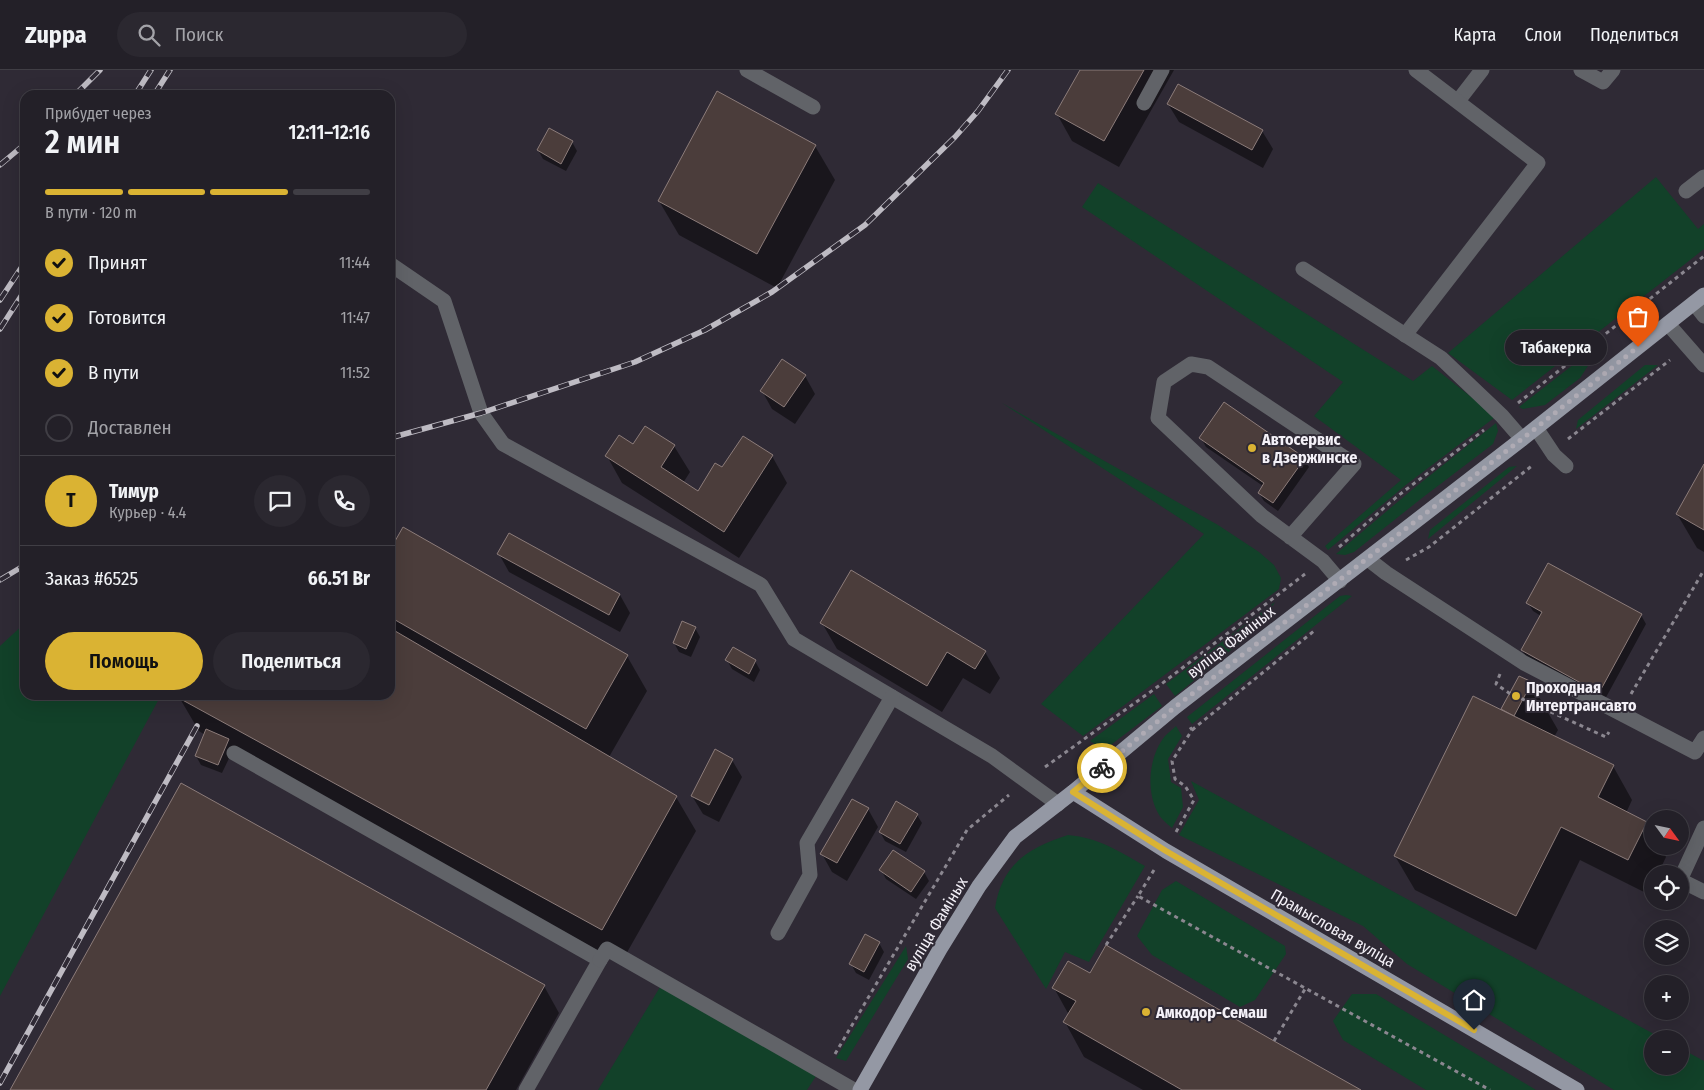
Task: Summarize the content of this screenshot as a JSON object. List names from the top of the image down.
{
  "streets": {
    "main road": ["вуліца Фаміных", "Прамысловая вуліца"]
  },
  "crossings": [
    ["вуліца Фаміных", "Прамысловая вуліца"]
  ],
  "places": [
    "Табакерка",
    "Автосервис в Дзержинске",
    "Проходная Интертрансавто",
    "Амкодор-Семаш"
  ],
  "north": "bottom right",
  "page": {
    "header": "Zuppa",
    "search": "Поиск",
    "nav": ["Карта", "Слои", "Поделиться"],
    "heading": ["2 мин", "Прибудет через", "12:11–12:16"],
    "panel": [
      "Тимур",
      "Курьер · 4.4",
      "Заказ #6525",
      "66.51 Br"
    ],
    "bar": "В пути · 120 m",
    "list": [
      ["Принят", "11:44"],
      ["Готовится", "11:47"],
      ["В пути", "11:52"],
      "Доставлен"
    ],
    "bubble": "Табакерка",
    "round": "Т",
    "buttons": ["Помощь", "Поделиться"],
    "map_buttons": ["+", "−"]
  }
}
